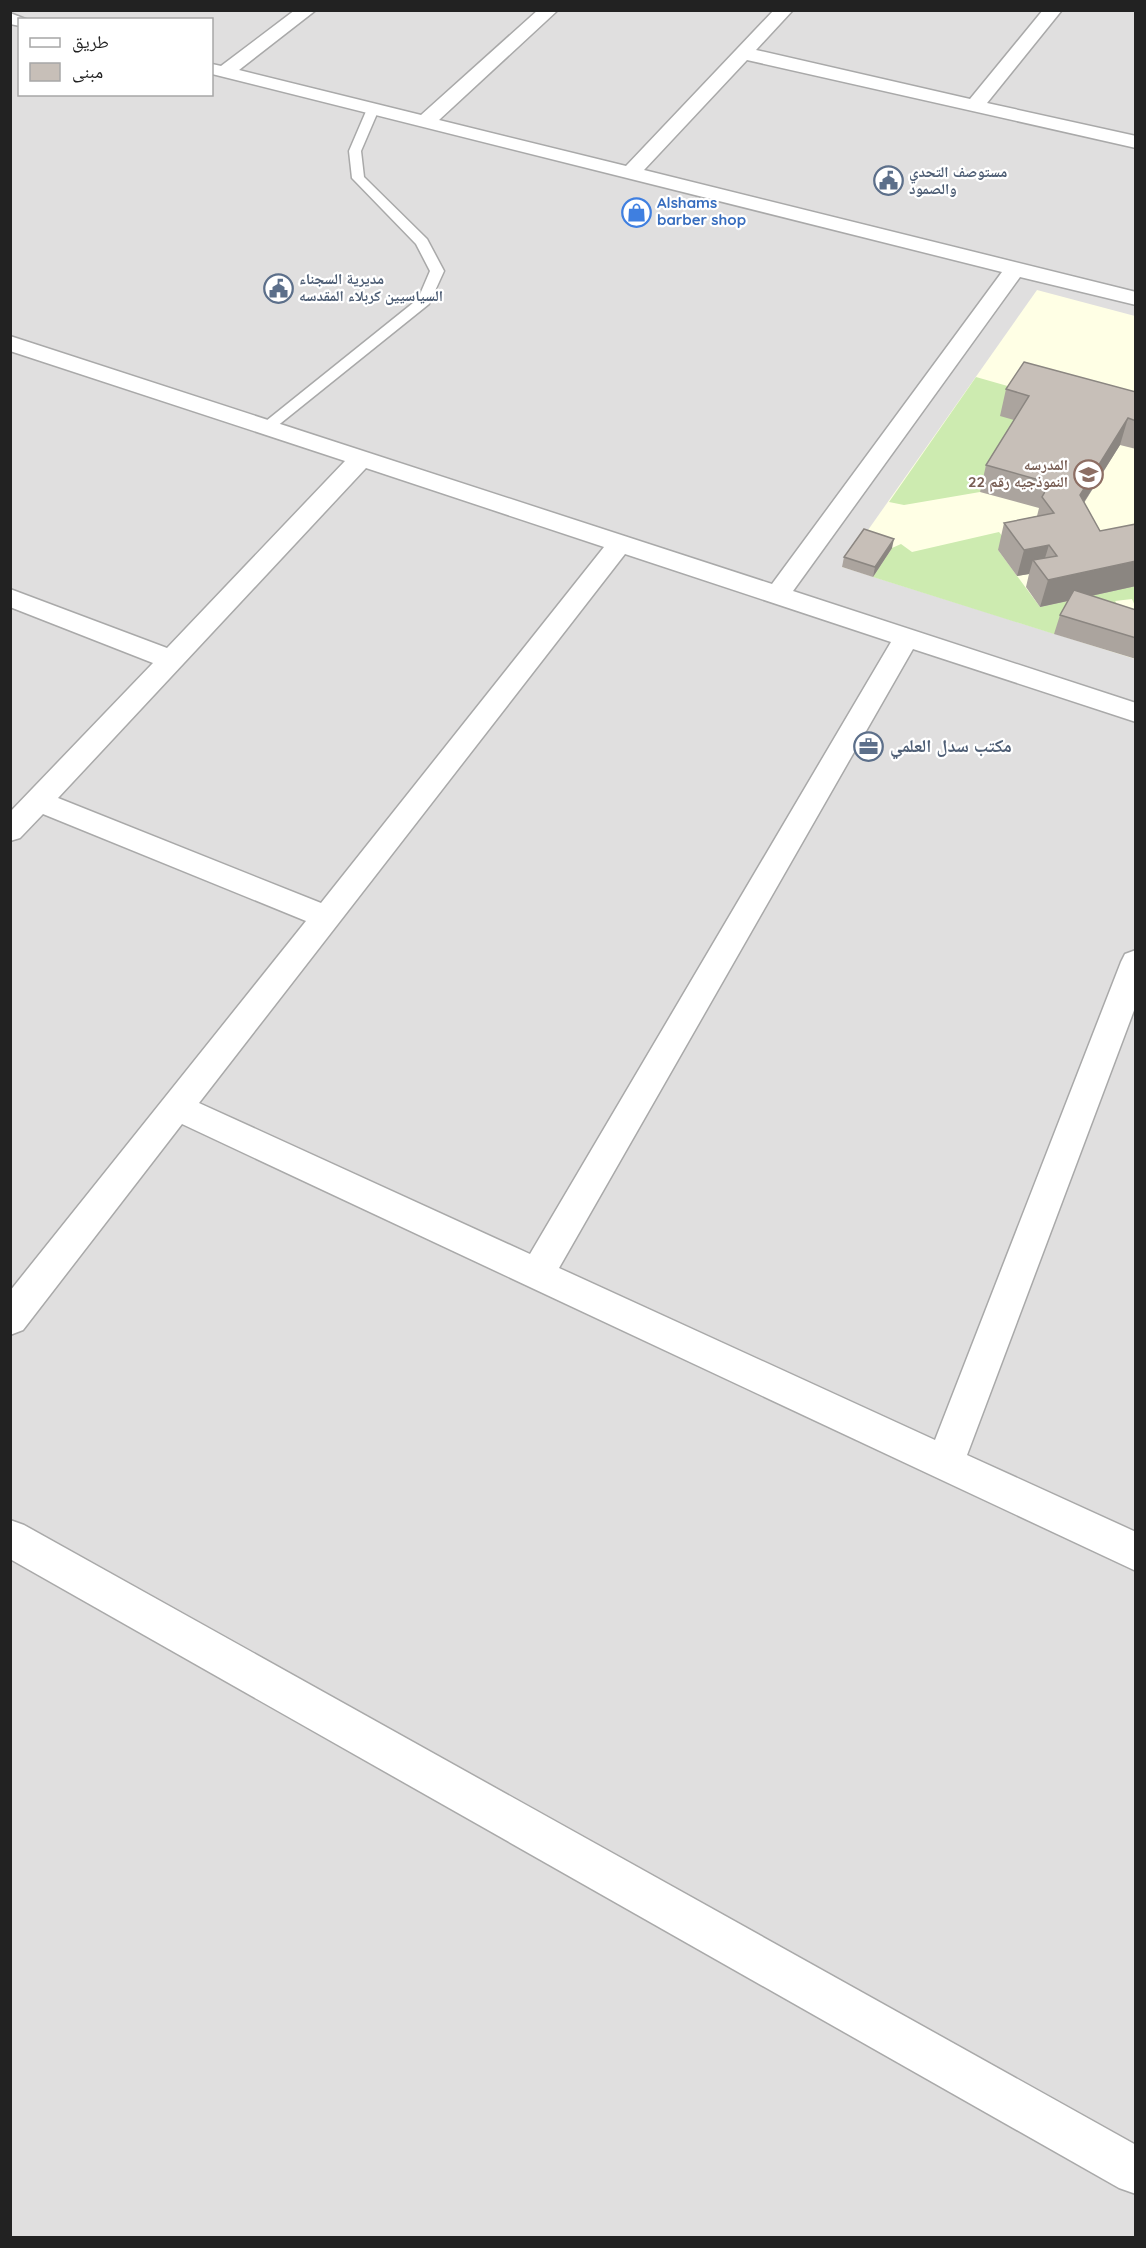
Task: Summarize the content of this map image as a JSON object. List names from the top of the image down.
{
  "places": {
    "public building": ["مستوصف التحدي والصمود", "مديرية السجناء السياسيين كربلاء المقدسه"],
    "shop": ["Alshams barber shop"],
    "school or university": ["المدرسه النموذجيه رقم 22"],
    "office": ["مكتب سدل العلمي"]
  },
  "legend": ["طريق", "مبنى"]
}
